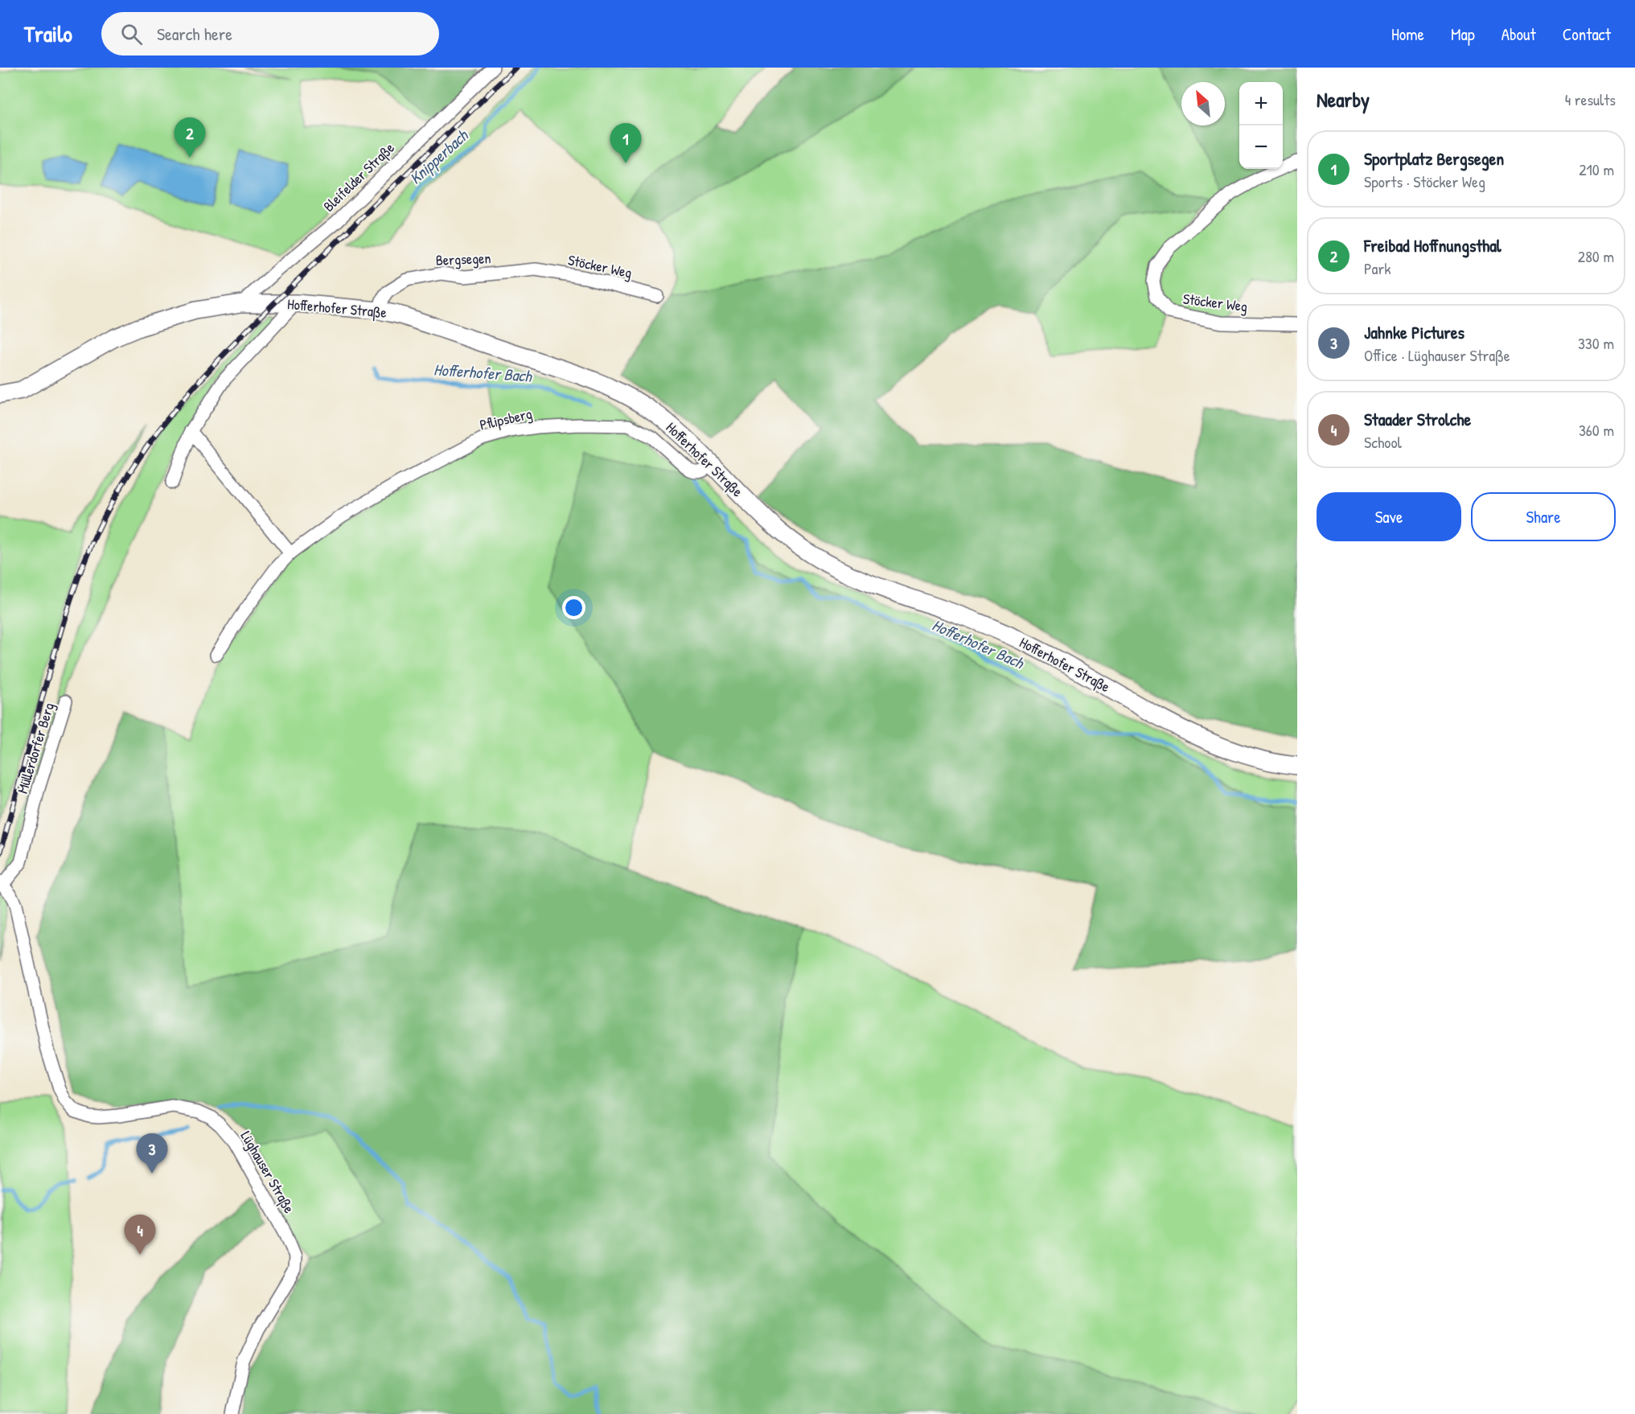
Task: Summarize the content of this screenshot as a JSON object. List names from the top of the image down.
{
  "streets": {
    "street": [
      "Bleifelder Straße",
      "Bergsegen",
      "Stöcker Weg",
      "Hofferhofer Straße",
      "Pflipsberg",
      "Müllerdorfer Berg",
      "Lüghauser Straße"
    ]
  },
  "crossings": [
    ["Bleifelder Straße", "Hofferhofer Straße"],
    ["Bergsegen", "Stöcker Weg"],
    ["Bergsegen", "Hofferhofer Straße"],
    ["Hofferhofer Straße", "Pflipsberg"],
    ["Müllerdorfer Berg", "Lüghauser Straße"]
  ],
  "water": ["Knipperbach", "Hofferhofer Bach"],
  "north": "top left",
  "page": {
    "header": "Trailo",
    "search": "Search here",
    "nav": [
      "Home",
      "Map",
      "About",
      "Contact"
    ],
    "heading": ["Nearby", "4 results"],
    "map_buttons": ["+", "−"],
    "pins": [
      "2",
      "1",
      "3",
      "4"
    ],
    "list": [
      {
        "mark": "1",
        "name": "Sportplatz Bergsegen",
        "note": "Sports · Stöcker Weg",
        "value": "210 m"
      },
      {
        "mark": "2",
        "name": "Freibad Hoffnungsthal",
        "note": "Park",
        "value": "280 m"
      },
      {
        "mark": "3",
        "name": "Jahnke Pictures",
        "note": "Office · Lüghauser Straße",
        "value": "330 m"
      },
      {
        "mark": "4",
        "name": "Staader Strolche",
        "note": "School",
        "value": "360 m"
      }
    ],
    "buttons": ["Save", "Share"]
  }
}
